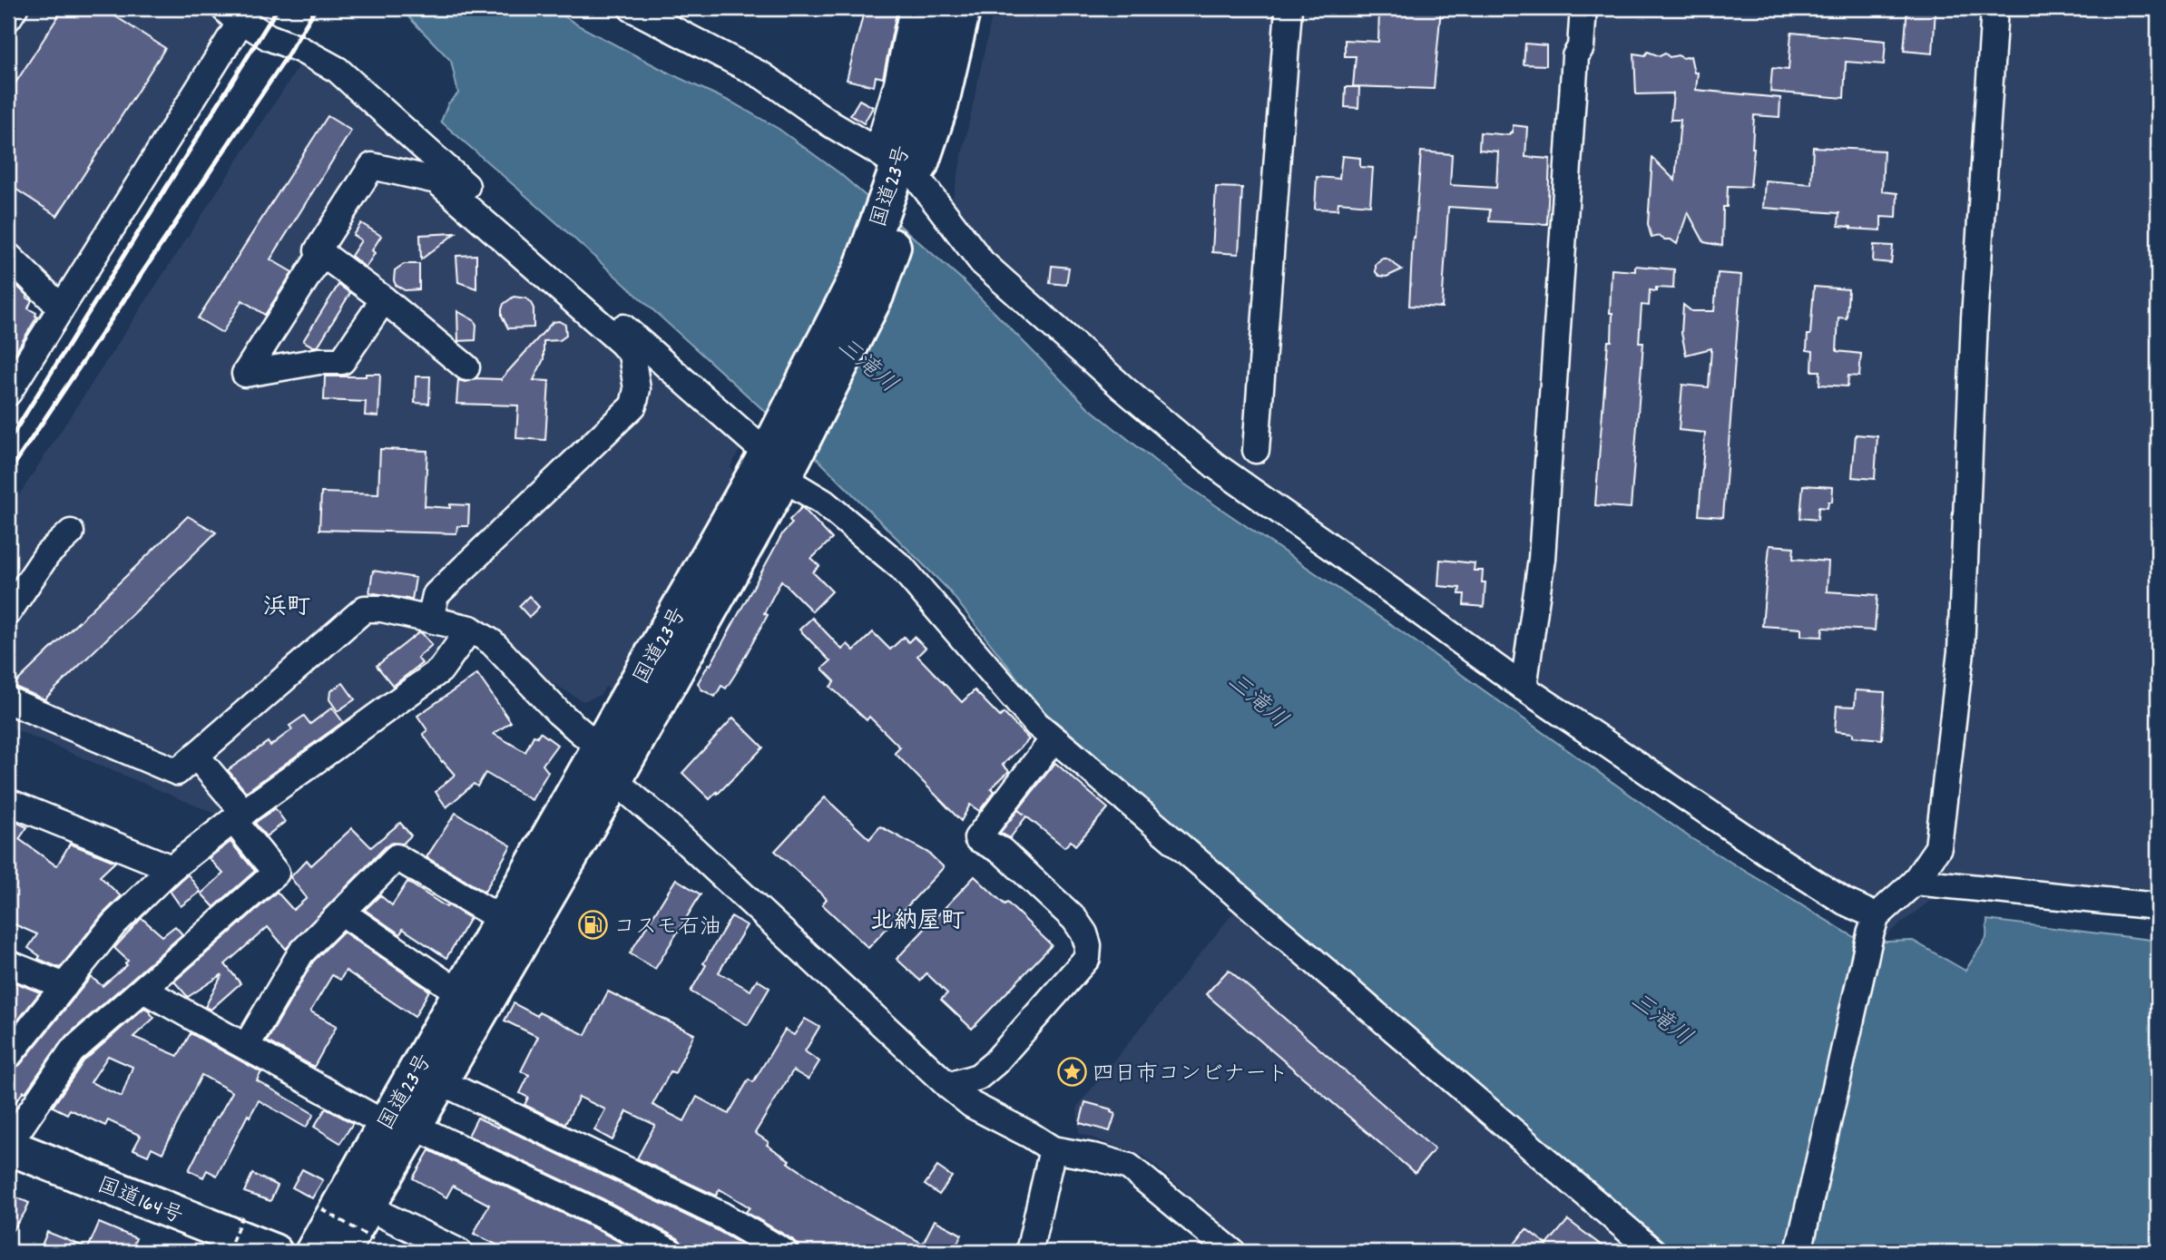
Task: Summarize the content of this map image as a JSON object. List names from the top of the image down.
{
  "streets": {
    "highway": ["国道23号", "国道164号"]
  },
  "districts": ["浜町", "北納屋町"],
  "water": ["三滝川"],
  "places": {
    "fuel station": ["コスモ石油"],
    "place": ["四日市コンビナート"]
  }
}
